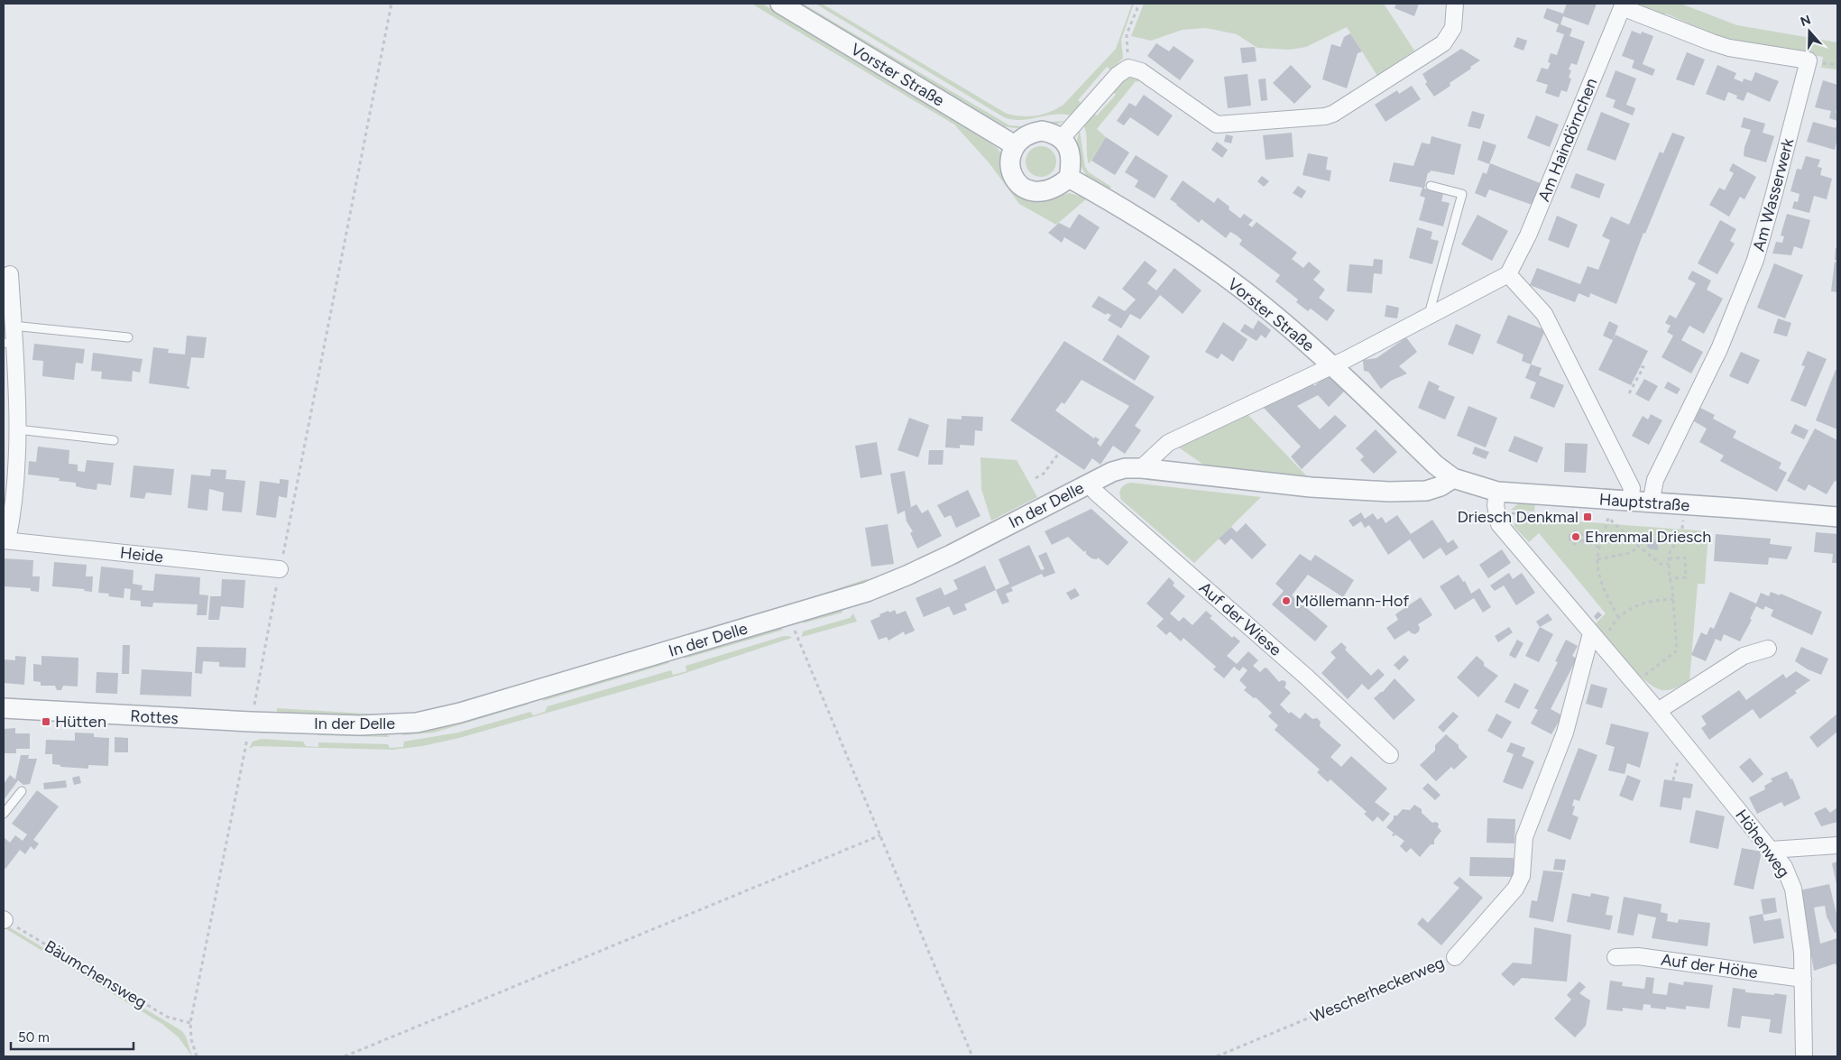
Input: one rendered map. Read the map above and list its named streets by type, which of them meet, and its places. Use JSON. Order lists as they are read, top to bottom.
{
  "streets": {
    "street": [
      "Vorster Straße",
      "Am Haindörnchen",
      "Am Wasserwerk",
      "Hauptstraße",
      "In der Delle",
      "Heide",
      "Auf der Wiese",
      "Rottes",
      "Höhenweg",
      "Auf der Höhe",
      "Wescherheckerweg"
    ],
    "path": ["Bäumchensweg"]
  },
  "crossings": [
    ["Vorster Straße", "Hauptstraße"],
    ["Vorster Straße", "In der Delle"],
    ["Am Haindörnchen", "Am Wasserwerk"],
    ["Am Wasserwerk", "Hauptstraße"],
    ["Hauptstraße", "In der Delle"],
    ["Hauptstraße", "Höhenweg"],
    ["In der Delle", "Auf der Wiese"],
    ["In der Delle", "Rottes"],
    ["Höhenweg", "Auf der Höhe"],
    ["Höhenweg", "Wescherheckerweg"]
  ],
  "places": {
    "transit": ["Driesch Denkmal", "Hütten"],
    "other": ["Ehrenmal Driesch", "Möllemann-Hof"]
  },
  "scale_bar": "50 m",
  "north": "top"
}
